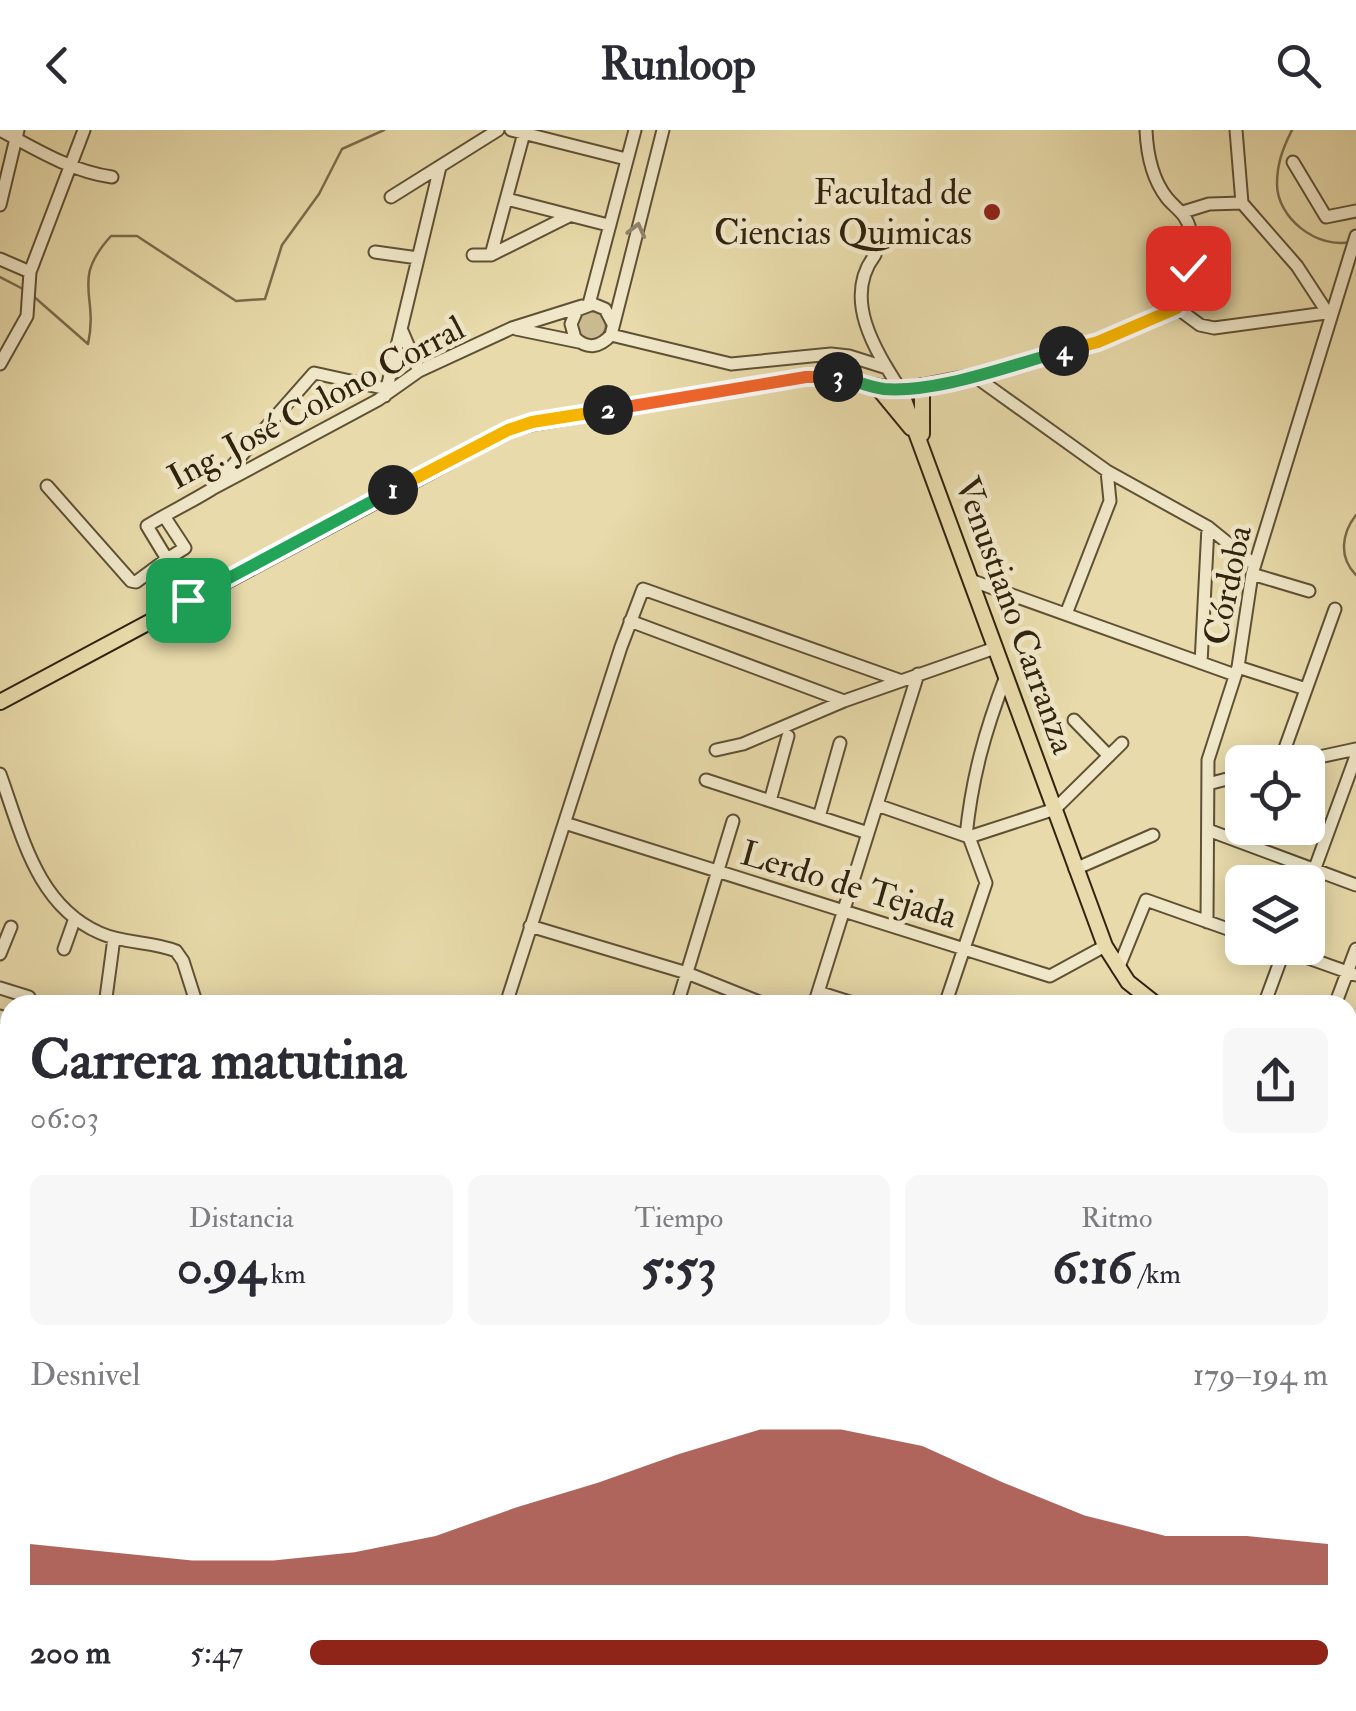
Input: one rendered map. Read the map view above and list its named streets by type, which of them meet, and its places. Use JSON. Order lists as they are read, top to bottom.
{
  "streets": {
    "main road": ["Venustiano Carranza"],
    "street": ["Ing. José Colono Corral", "Córdoba", "Lerdo de Tejada"]
  },
  "crossings": [
    ["Venustiano Carranza", "Lerdo de Tejada"]
  ],
  "places": ["Facultad de Ciencias Quimicas"],
  "page": {
    "header": "Runloop",
    "pins": [
      "4",
      "3",
      "2",
      "1"
    ],
    "heading": ["Carrera matutina", "06:03"],
    "stats": [
      ["Distancia", "0.94 km"],
      ["Tiempo", "5:53"],
      ["Ritmo", "6:16 /km"]
    ],
    "chart": ["Desnivel", "179–194 m"],
    "list": [
      {
        "name": "200 m",
        "note": "5:47"
      }
    ]
  }
}
